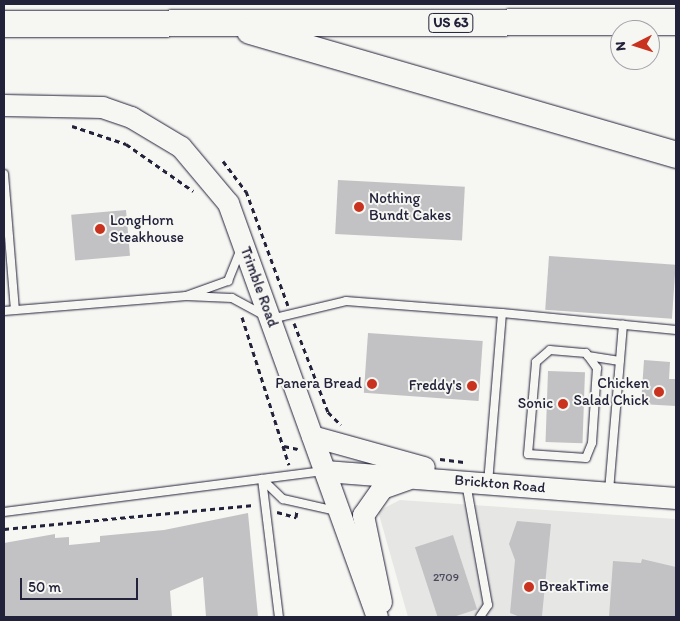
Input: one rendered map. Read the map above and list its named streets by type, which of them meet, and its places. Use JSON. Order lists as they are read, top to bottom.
{
  "streets": {
    "highway": ["US 63"],
    "street": ["Trimble Road", "Brickton Road"]
  },
  "crossings": [
    ["Trimble Road", "Brickton Road"]
  ],
  "places": [
    "Nothing Bundt Cakes",
    "LongHorn Steakhouse",
    "Panera Bread",
    "Freddy's",
    "Chicken Salad Chick",
    "Sonic",
    "BreakTime"
  ],
  "house_numbers": ["2709"],
  "scale_bar": "50 m",
  "north": "left"
}
